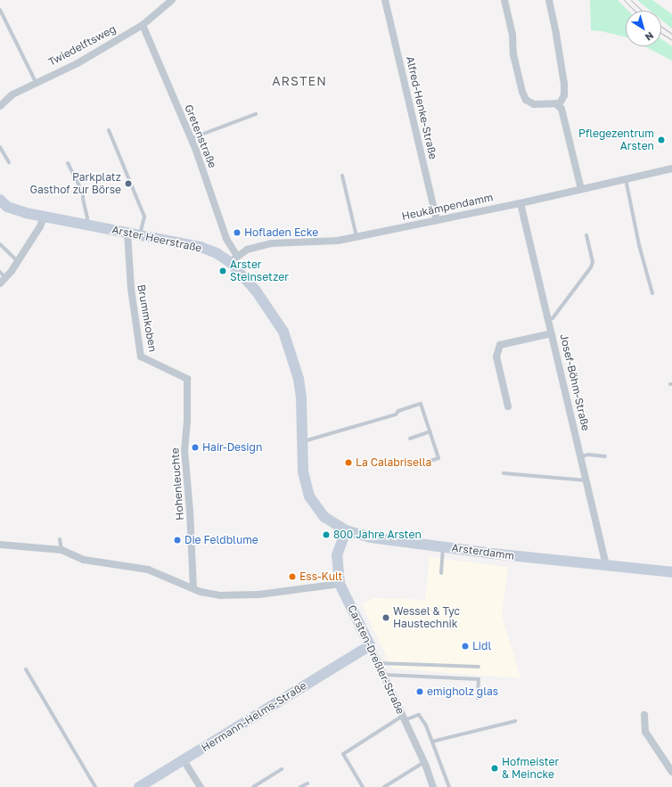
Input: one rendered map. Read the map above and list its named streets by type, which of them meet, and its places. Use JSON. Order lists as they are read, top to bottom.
{
  "streets": {
    "street": [
      "Twiedelftsweg",
      "Alfred-Henke-Straße",
      "Gretenstraße",
      "Heukämpendamm",
      "Arster Heerstraße",
      "Brummkoben",
      "Josef-Böhm-Straße",
      "Hohenleuchte",
      "Arsterdamm",
      "Carsten-Dreßler-Straße",
      "Hermann-Helms-Straße"
    ]
  },
  "crossings": [
    ["Twiedelftsweg", "Gretenstraße"],
    ["Alfred-Henke-Straße", "Heukämpendamm"],
    ["Gretenstraße", "Heukämpendamm"],
    ["Gretenstraße", "Arster Heerstraße"],
    ["Heukämpendamm", "Arster Heerstraße"],
    ["Heukämpendamm", "Josef-Böhm-Straße"],
    ["Arster Heerstraße", "Brummkoben"],
    ["Arster Heerstraße", "Arsterdamm"],
    ["Brummkoben", "Hohenleuchte"],
    ["Josef-Böhm-Straße", "Arsterdamm"],
    ["Arsterdamm", "Carsten-Dreßler-Straße"],
    ["Carsten-Dreßler-Straße", "Hermann-Helms-Straße"]
  ],
  "districts": ["ARSTEN"],
  "places": [
    "Pflegezentrum Arsten",
    "Parkplatz Gasthof zur Börse",
    "Hofladen Ecke",
    "Arster Steinsetzer",
    "Hair-Design",
    "La Calabrisella",
    "800 Jahre Arsten",
    "Die Feldblume",
    "Ess-Kult",
    "Wessel & Tyc Haustechnik",
    "Lidl",
    "emigholz glas",
    "Hofmeister & Meincke"
  ],
  "north": "bottom right"
}
